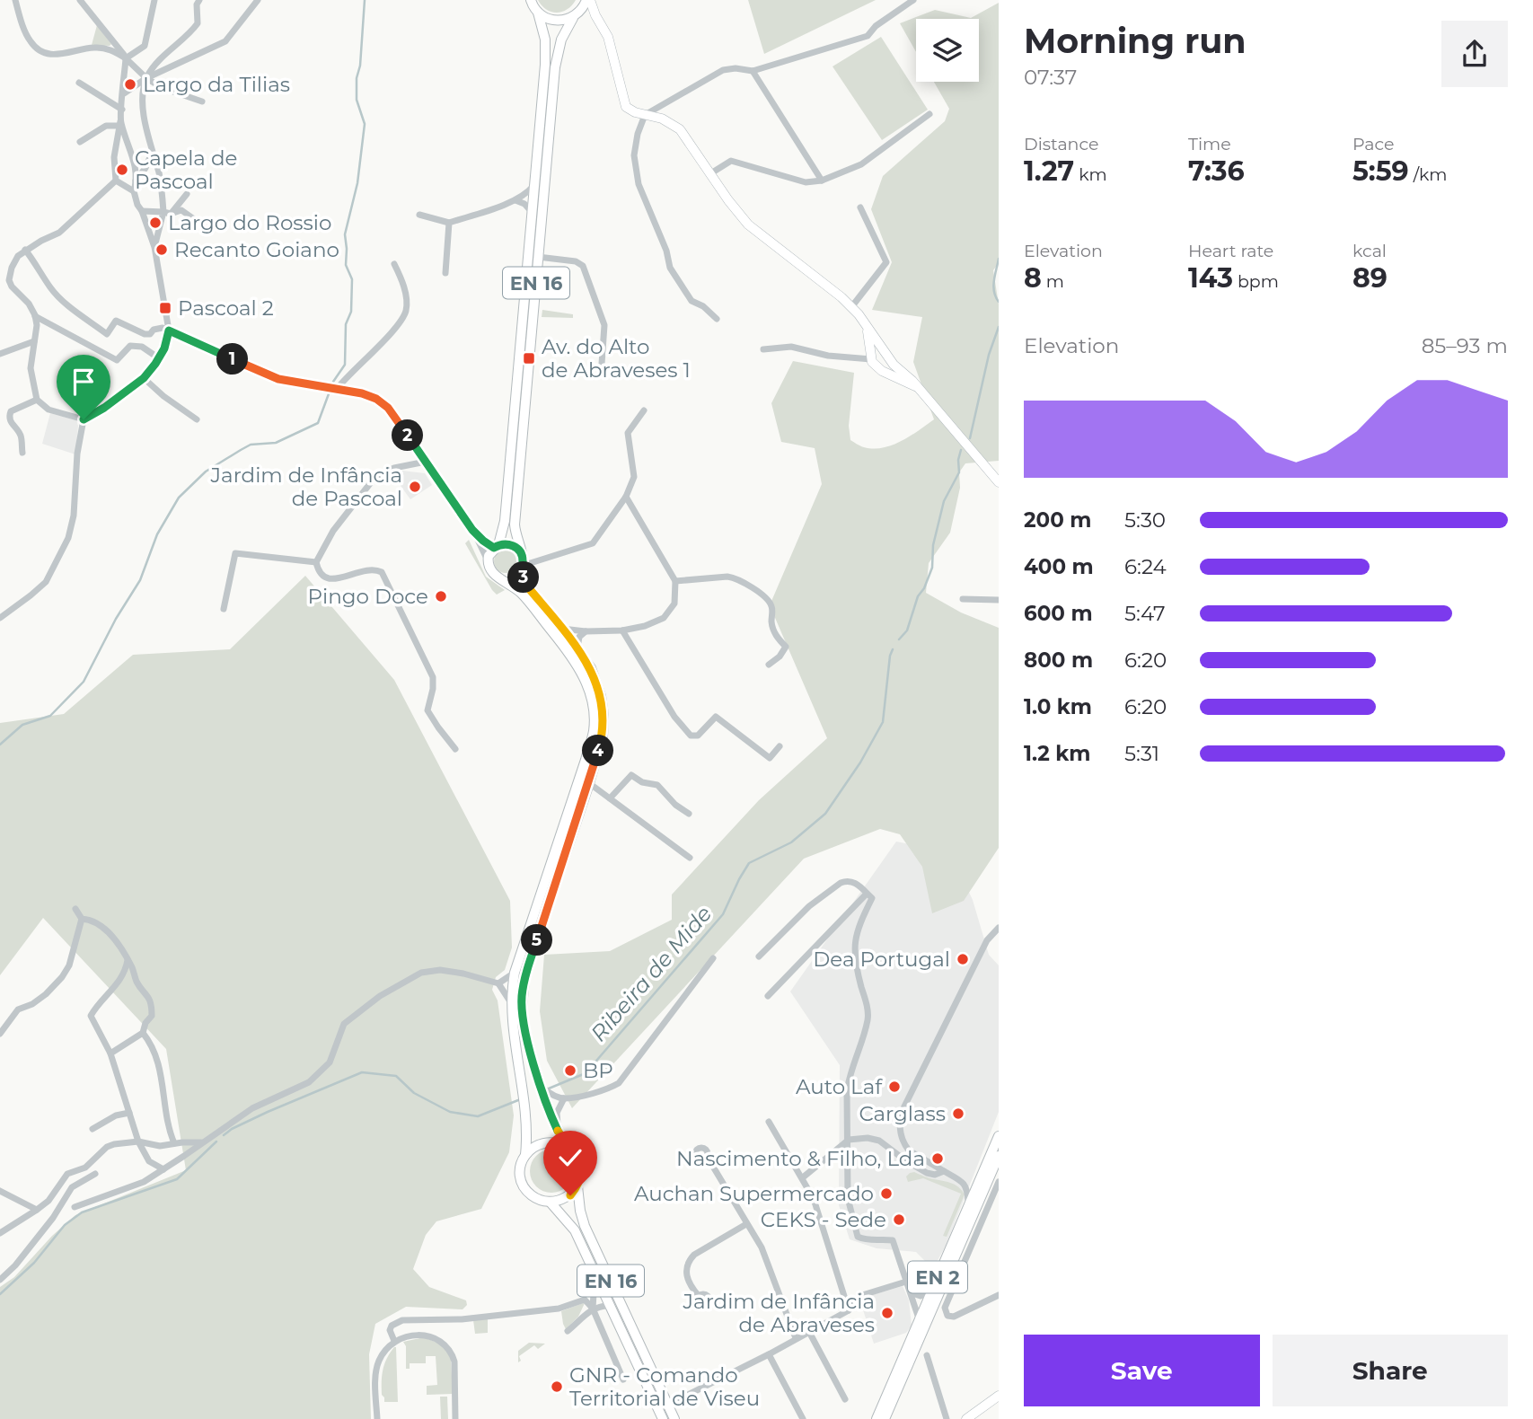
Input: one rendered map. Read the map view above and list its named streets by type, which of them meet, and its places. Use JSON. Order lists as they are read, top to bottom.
{
  "streets": {
    "main road": ["EN 16", "EN 2"]
  },
  "water": ["Ribeira de Mide"],
  "places": {
    "other": [
      "Largo da Tilias",
      "Capela de Pascoal",
      "Largo do Rossio",
      "Recanto Goiano",
      "Jardim de Infância de Pascoal",
      "Pingo Doce",
      "Dea Portugal",
      "BP",
      "Auto Laf",
      "Carglass",
      "Nascimento & Filho, Lda",
      "Auchan Supermercado",
      "CEKS - Sede",
      "Jardim de Infância de Abraveses",
      "GNR - Comando Territorial de Viseu"
    ],
    "transit": ["Pascoal 2", "Av. do Alto de Abraveses 1"]
  },
  "page": {
    "heading": ["Morning run", "07:37"],
    "stats": [
      ["Distance", "1.27 km"],
      ["Time", "7:36"],
      ["Pace", "5:59 /km"],
      ["Elevation", "8 m"],
      ["Heart rate", "143 bpm"],
      ["kcal", "89"]
    ],
    "chart": ["Elevation", "85–93 m"],
    "pins": [
      "1",
      "2",
      "3",
      "4",
      "5"
    ],
    "list": [
      {
        "name": "200 m",
        "note": "5:30"
      },
      {
        "name": "400 m",
        "note": "6:24"
      },
      {
        "name": "600 m",
        "note": "5:47"
      },
      {
        "name": "800 m",
        "note": "6:20"
      },
      {
        "name": "1.0 km",
        "note": "6:20"
      },
      {
        "name": "1.2 km",
        "note": "5:31"
      }
    ],
    "buttons": ["Save", "Share"]
  }
}
